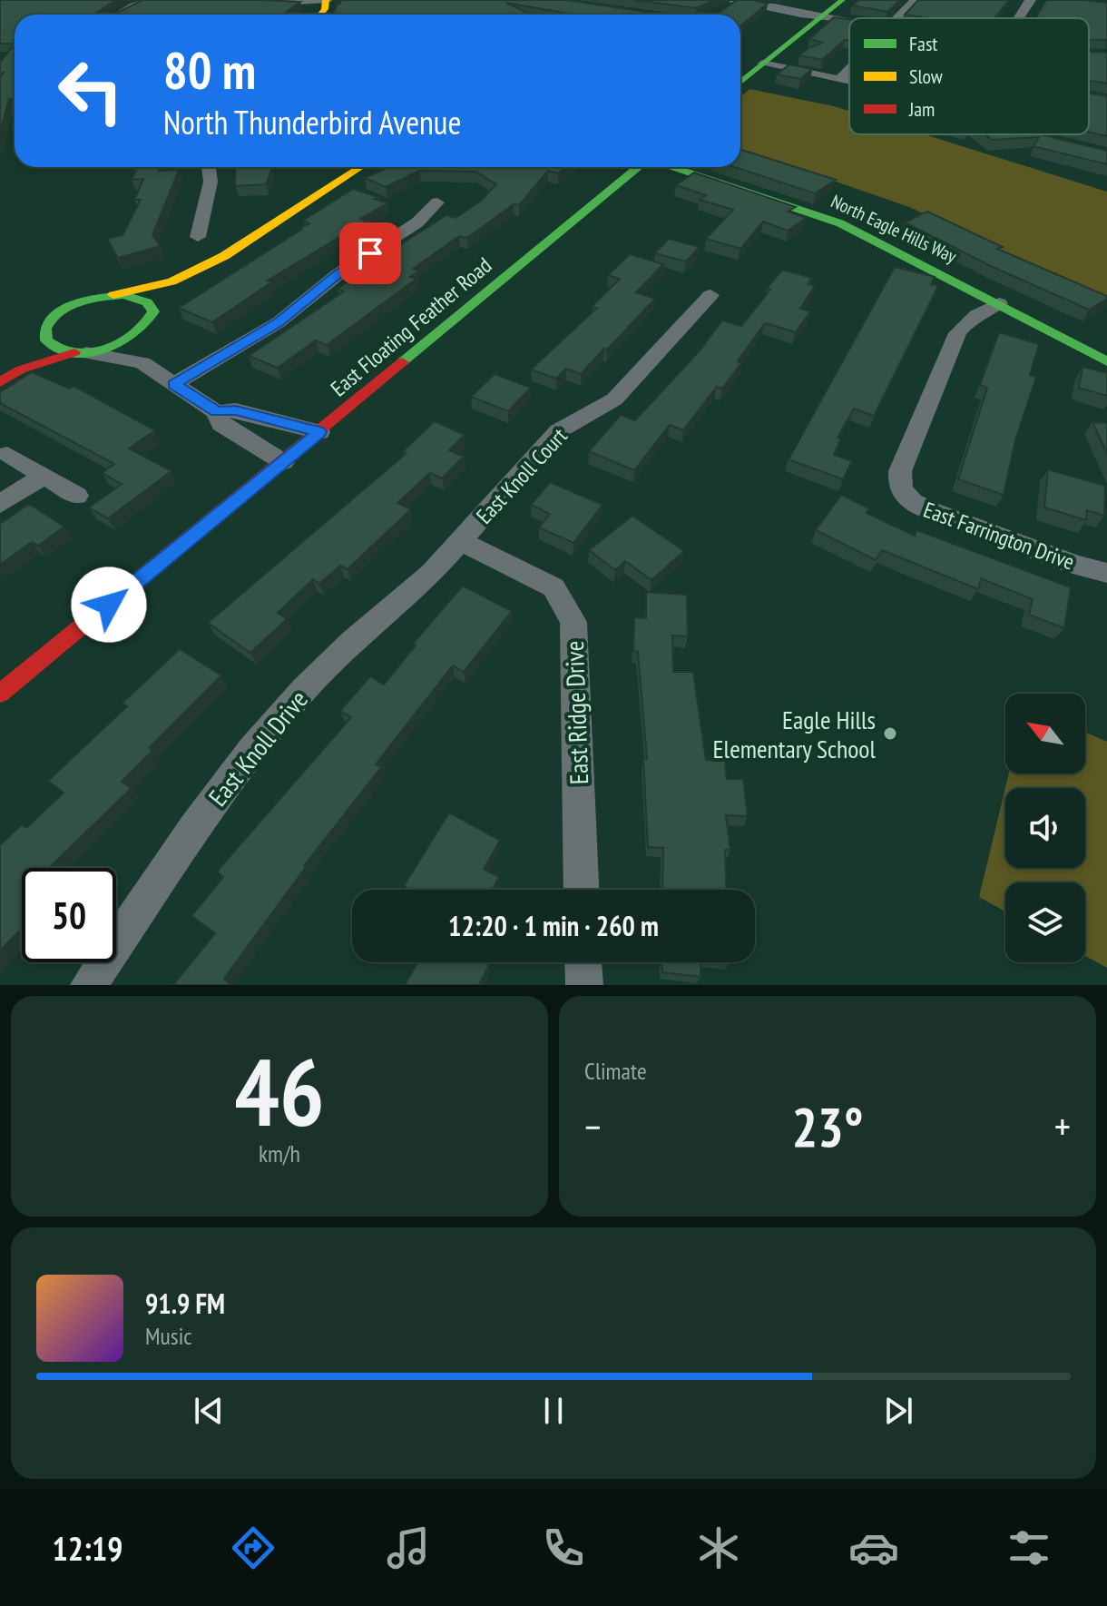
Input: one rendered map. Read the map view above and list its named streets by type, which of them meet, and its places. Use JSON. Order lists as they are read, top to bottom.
{
  "streets": {
    "street": [
      "North Eagle Hills Way",
      "East Floating Feather Road",
      "East Knoll Court",
      "East Farrington Drive",
      "East Ridge Drive",
      "East Knoll Drive"
    ]
  },
  "crossings": [
    ["North Eagle Hills Way", "East Farrington Drive"],
    ["East Knoll Court", "East Ridge Drive"],
    ["East Knoll Court", "East Knoll Drive"],
    ["East Ridge Drive", "East Knoll Drive"]
  ],
  "places": ["Eagle Hills Elementary School"],
  "legend": ["Fast", "Slow", "Jam"],
  "north": "top left",
  "page": {
    "turn": ["80 m", "North Thunderbird Avenue"],
    "limit": "50",
    "trip": "12:20 · 1 min · 260 m",
    "tile": [
      ["46", "km/h"],
      "Climate"
    ],
    "heat": ["−", "23°", "+"],
    "song": ["91.9 FM", "Music"],
    "tabs": "12:19"
  }
}
